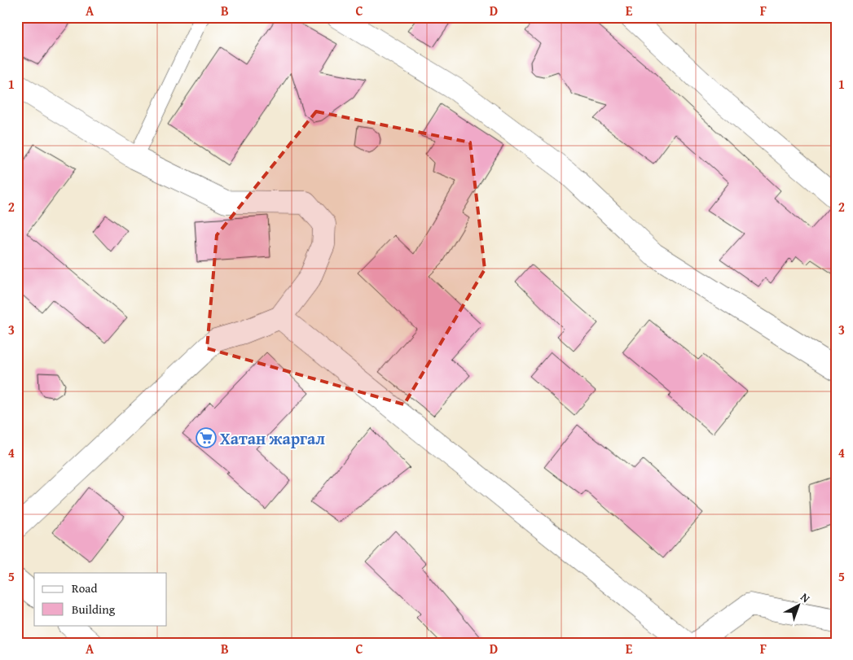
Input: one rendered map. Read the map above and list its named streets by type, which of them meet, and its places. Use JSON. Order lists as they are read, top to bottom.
{
  "places": {
    "supermarket": ["Хатан жаргал"]
  },
  "legend": ["Road", "Building"],
  "north": "top right",
  "grid": {
    "columns": [
      "A",
      "B",
      "C",
      "D",
      "E",
      "F"
    ],
    "rows": [
      "1",
      "2",
      "3",
      "4",
      "5"
    ]
  }
}
